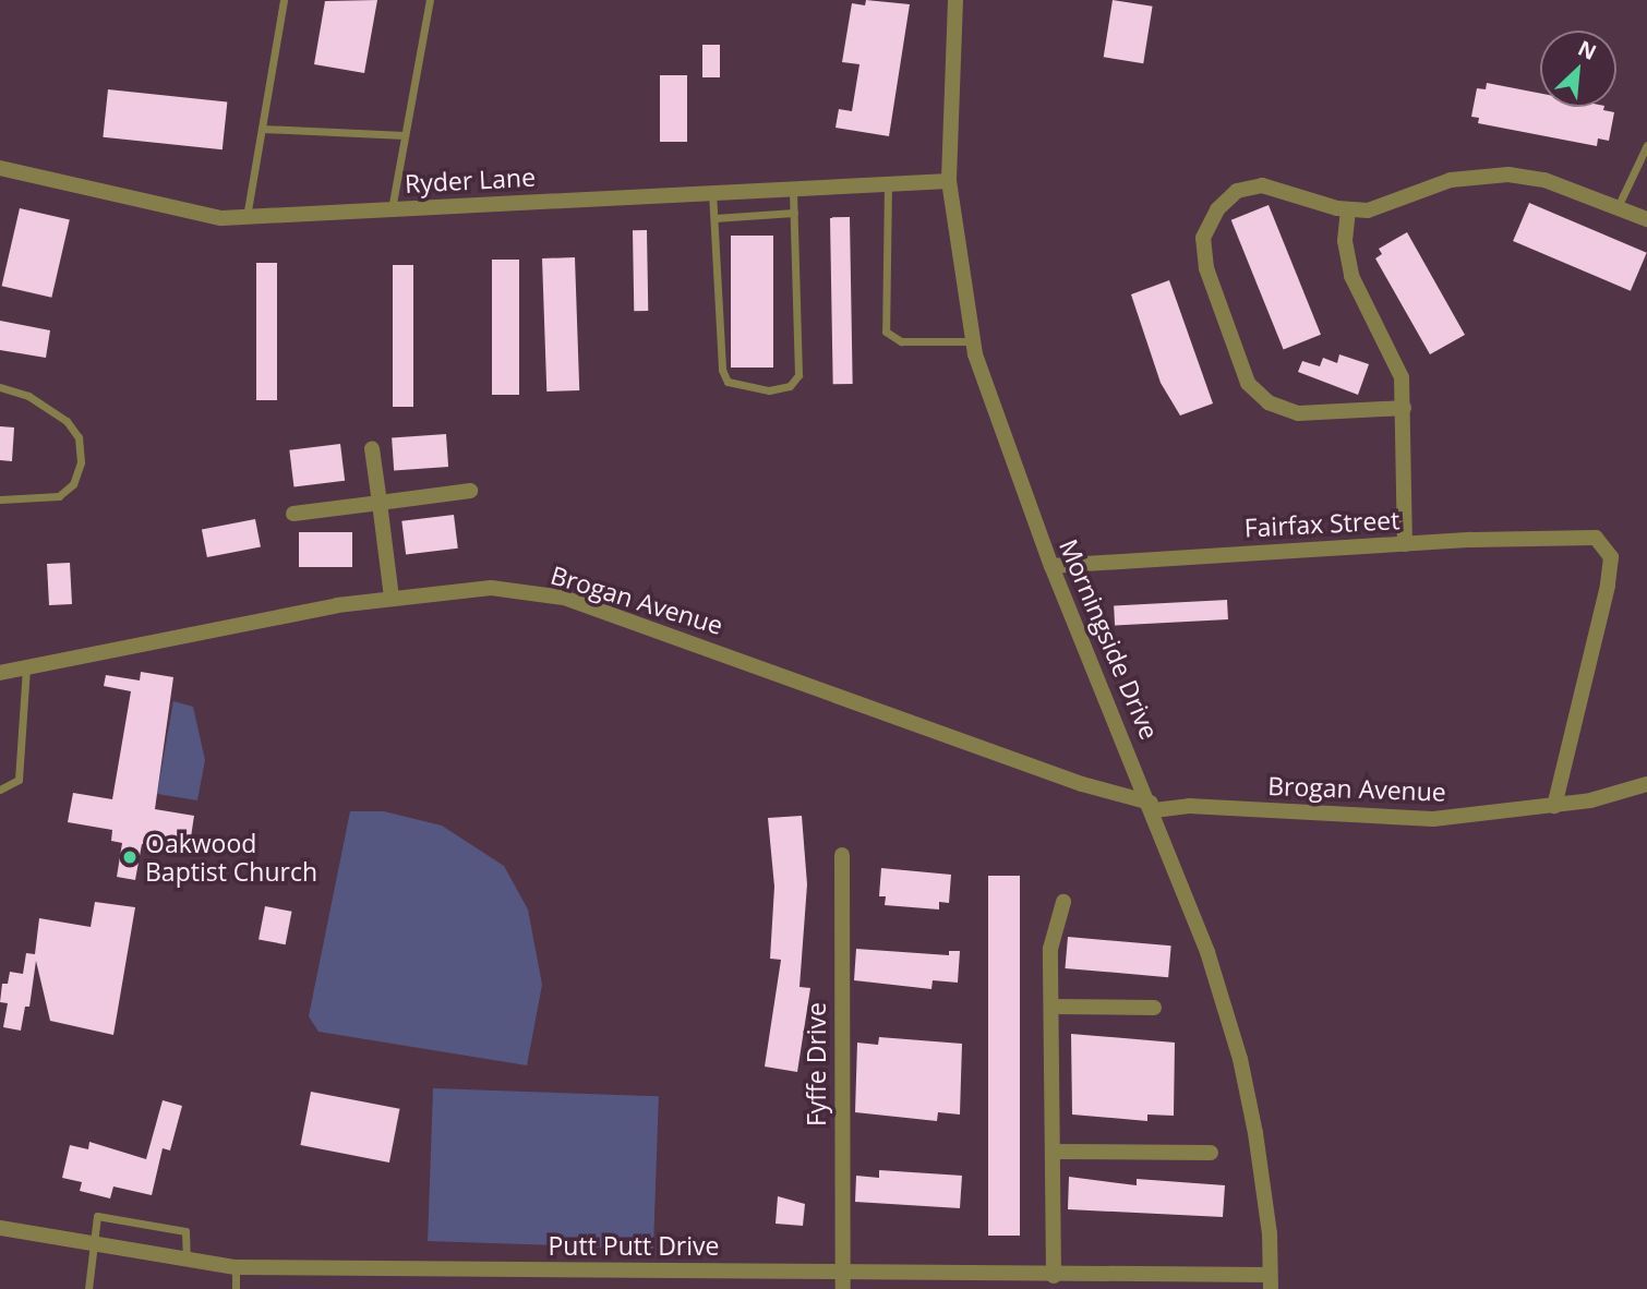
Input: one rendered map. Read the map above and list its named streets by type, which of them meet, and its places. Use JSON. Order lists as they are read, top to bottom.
{
  "streets": {
    "street": [
      "Ryder Lane",
      "Fairfax Street",
      "Brogan Avenue",
      "Morningside Drive",
      "Fyffe Drive",
      "Putt Putt Drive"
    ]
  },
  "crossings": [
    ["Ryder Lane", "Morningside Drive"],
    ["Fairfax Street", "Brogan Avenue"],
    ["Fairfax Street", "Morningside Drive"],
    ["Brogan Avenue", "Morningside Drive"],
    ["Morningside Drive", "Putt Putt Drive"],
    ["Fyffe Drive", "Putt Putt Drive"]
  ],
  "places": ["Oakwood Baptist Church"],
  "north": "top right"
}
